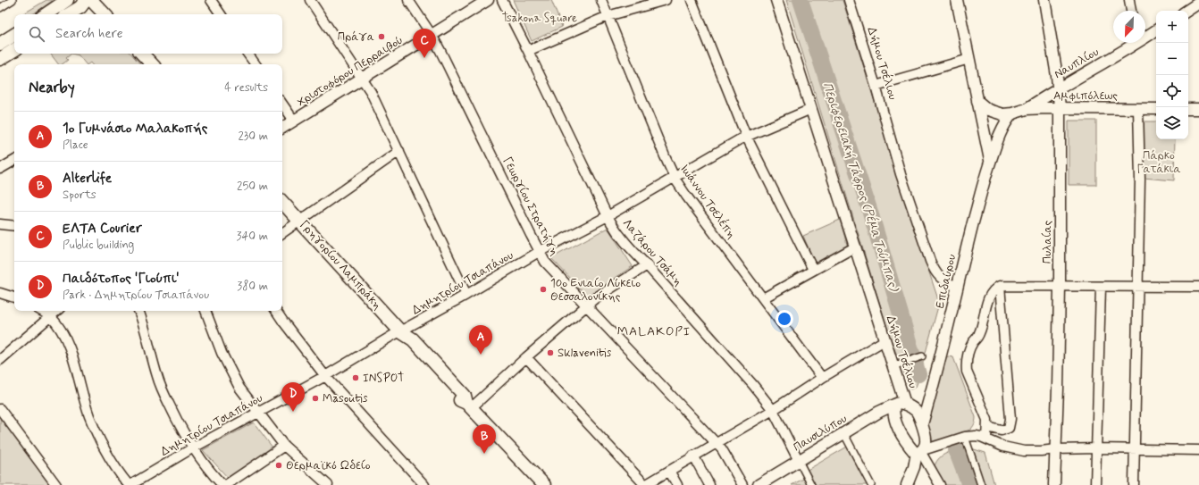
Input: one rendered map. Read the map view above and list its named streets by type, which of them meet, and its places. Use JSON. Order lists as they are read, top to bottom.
{
  "streets": {
    "main road": ["Γρηγορίου Λαμπράκη"],
    "street": [
      "Δήμου Τσέλιου",
      "Ναυπλίου",
      "Χριστοφόρου Περραιβού",
      "Αμφιπόλεως",
      "Ιωάννου Τσελέπη",
      "Γεωργίου Στρατήγη",
      "Πυλαίας",
      "Λαζάρου Τσάμη",
      "Επιδαύρου",
      "Δημητρίου Τσιαπάνου",
      "Παυσιλύπου"
    ]
  },
  "crossings": [
    ["Δήμου Τσέλιου", "Επιδαύρου"],
    ["Δήμου Τσέλιου", "Δημητρίου Τσιαπάνου"],
    ["Δήμου Τσέλιου", "Παυσιλύπου"],
    ["Ναυπλίου", "Αμφιπόλεως"],
    ["Ναυπλίου", "Πυλαίας"],
    ["Χριστοφόρου Περραιβού", "Γεωργίου Στρατήγη"],
    ["Αμφιπόλεως", "Πυλαίας"],
    ["Αμφιπόλεως", "Επιδαύρου"],
    ["Ιωάννου Τσελέπη", "Δημητρίου Τσιαπάνου"],
    ["Γεωργίου Στρατήγη", "Δημητρίου Τσιαπάνου"],
    ["Λαζάρου Τσάμη", "Δημητρίου Τσιαπάνου"],
    ["Λαζάρου Τσάμη", "Παυσιλύπου"],
    ["Γρηγορίου Λαμπράκη", "Δημητρίου Τσιαπάνου"]
  ],
  "districts": ["MALAKOPI"],
  "water": ["Περιφερειακή Τάφρος (Ρέμα Τούμπας)"],
  "parks": ["Tsakona Square", "Πάρκο Γατάκια"],
  "places": [
    "Πράγα",
    "10ο Ενιαίο Λύκειο Θεσσαλονίκης",
    "Sklavenitis",
    "INSPOT",
    "Masoutis",
    "Θερμαϊκό Ωδείο"
  ],
  "north": "bottom left",
  "page": {
    "map_buttons": ["+", "−"],
    "search": "Search here",
    "pins": [
      "C",
      "A",
      "D",
      "B"
    ],
    "heading": ["Nearby", "4 results"],
    "list": [
      {
        "mark": "A",
        "name": "1ο Γυμνάσιο Μαλακοπής",
        "note": "Place",
        "value": "230 m"
      },
      {
        "mark": "B",
        "name": "Alterlife",
        "note": "Sports",
        "value": "250 m"
      },
      {
        "mark": "C",
        "name": "ΕΛΤΑ Courier",
        "note": "Public building",
        "value": "340 m"
      },
      {
        "mark": "D",
        "name": "Παιδότοπος 'Γιούπι'",
        "note": "Park · Δημητρίου Τσιαπάνου",
        "value": "380 m"
      }
    ]
  }
}
